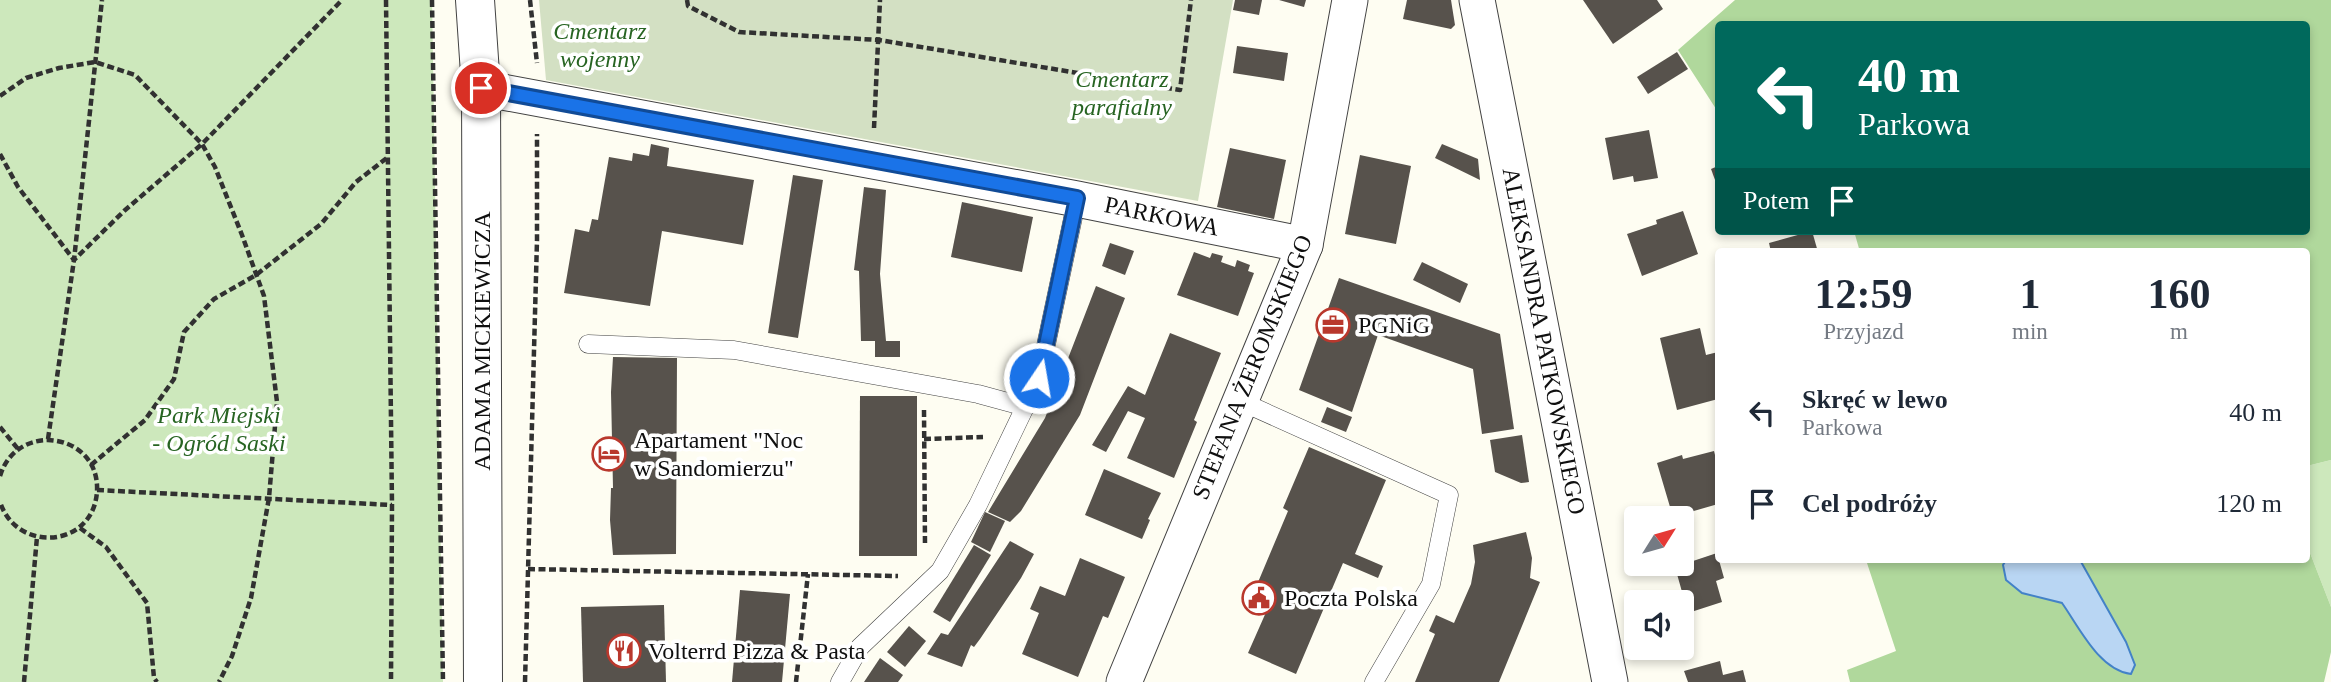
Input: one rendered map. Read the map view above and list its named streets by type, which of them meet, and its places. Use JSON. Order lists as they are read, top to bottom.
{
  "streets": {
    "street": [
      "PARKOWA",
      "ADAMA MICKIEWICZA",
      "ALEKSANDRA PATKOWSKIEGO",
      "STEFANA ŻEROMSKIEGO"
    ]
  },
  "crossings": [
    ["PARKOWA", "ADAMA MICKIEWICZA"],
    ["PARKOWA", "STEFANA ŻEROMSKIEGO"]
  ],
  "parks": ["Cmentarz wojenny", "Cmentarz parafialny", "Park Miejski - Ogród Saski"],
  "places": {
    "office": ["PGNiG"],
    "hotel": ["Apartament \"Noc w Sandomierzu\""],
    "public building": ["Poczta Polska"],
    "restaurant": ["Volterrd Pizza & Pasta"]
  },
  "north": "top right",
  "page": {
    "turn": ["40 m", "Parkowa"],
    "then": "Potem",
    "eta": [
      "12:59",
      "Przyjazd",
      "1",
      "min",
      "160",
      "m"
    ],
    "list": [
      {
        "name": "Skręć w lewo",
        "note": "Parkowa",
        "value": "40 m"
      },
      {
        "name": "Cel podróży",
        "value": "120 m"
      }
    ]
  }
}
